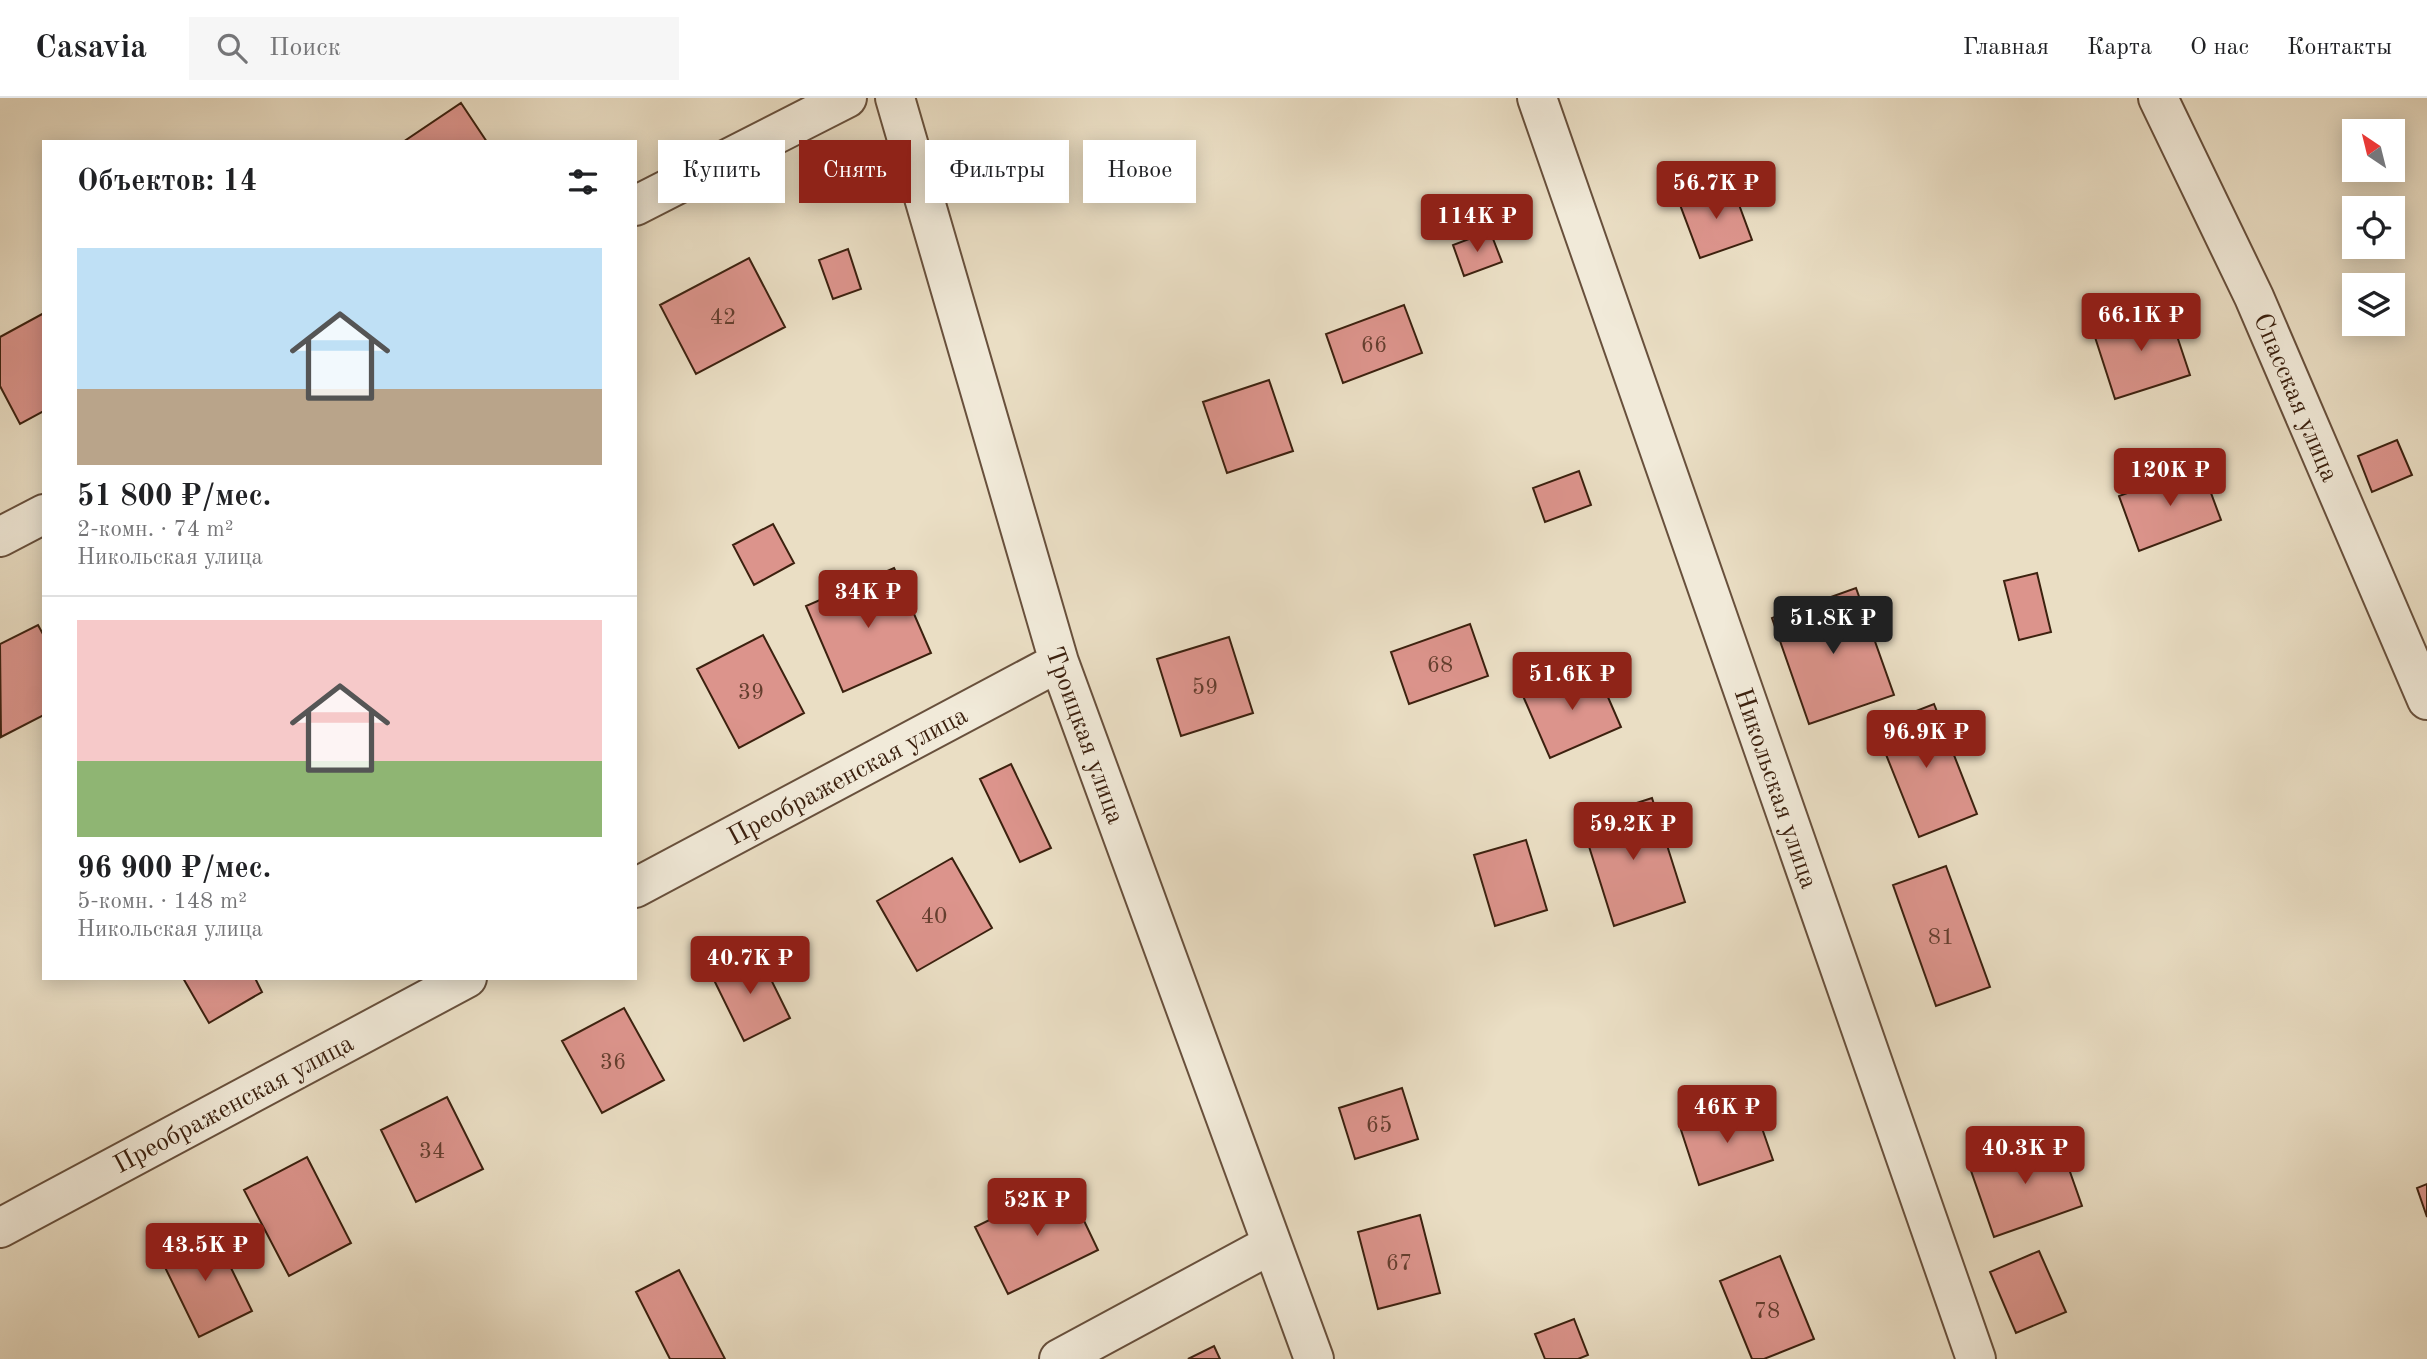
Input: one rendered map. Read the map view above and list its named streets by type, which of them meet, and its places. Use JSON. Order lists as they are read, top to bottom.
{
  "streets": {
    "street": [
      "Спасская улица",
      "Троицкая улица",
      "Преображенская улица",
      "Никольская улица"
    ]
  },
  "crossings": [
    ["Троицкая улица", "Преображенская улица"]
  ],
  "house_numbers": [
    "42",
    "66",
    "68",
    "59",
    "39",
    "40",
    "81",
    "36",
    "65",
    "34",
    "67",
    "78"
  ],
  "north": "top left",
  "page": {
    "header": "Casavia",
    "search": "Поиск",
    "nav": [
      "Главная",
      "Карта",
      "О нас",
      "Контакты"
    ],
    "chip": [
      "Купить",
      "Снять",
      "Фильтры",
      "Новое"
    ],
    "heading": "Объектов: 14",
    "price": [
      "56.7K ₽",
      "114K ₽",
      "66.1K ₽",
      "120K ₽",
      "34K ₽",
      "51.8K ₽",
      "51.6K ₽",
      "96.9K ₽",
      "59.2K ₽",
      "40.7K ₽",
      "46K ₽",
      "40.3K ₽",
      "52K ₽",
      "43.5K ₽"
    ],
    "list": [
      {
        "name": "51 800 ₽/мес.",
        "note": "2-комн. · 74 m² · Никольская улица"
      },
      {
        "name": "96 900 ₽/мес.",
        "note": "5-комн. · 148 m² · Никольская улица"
      }
    ]
  }
}
